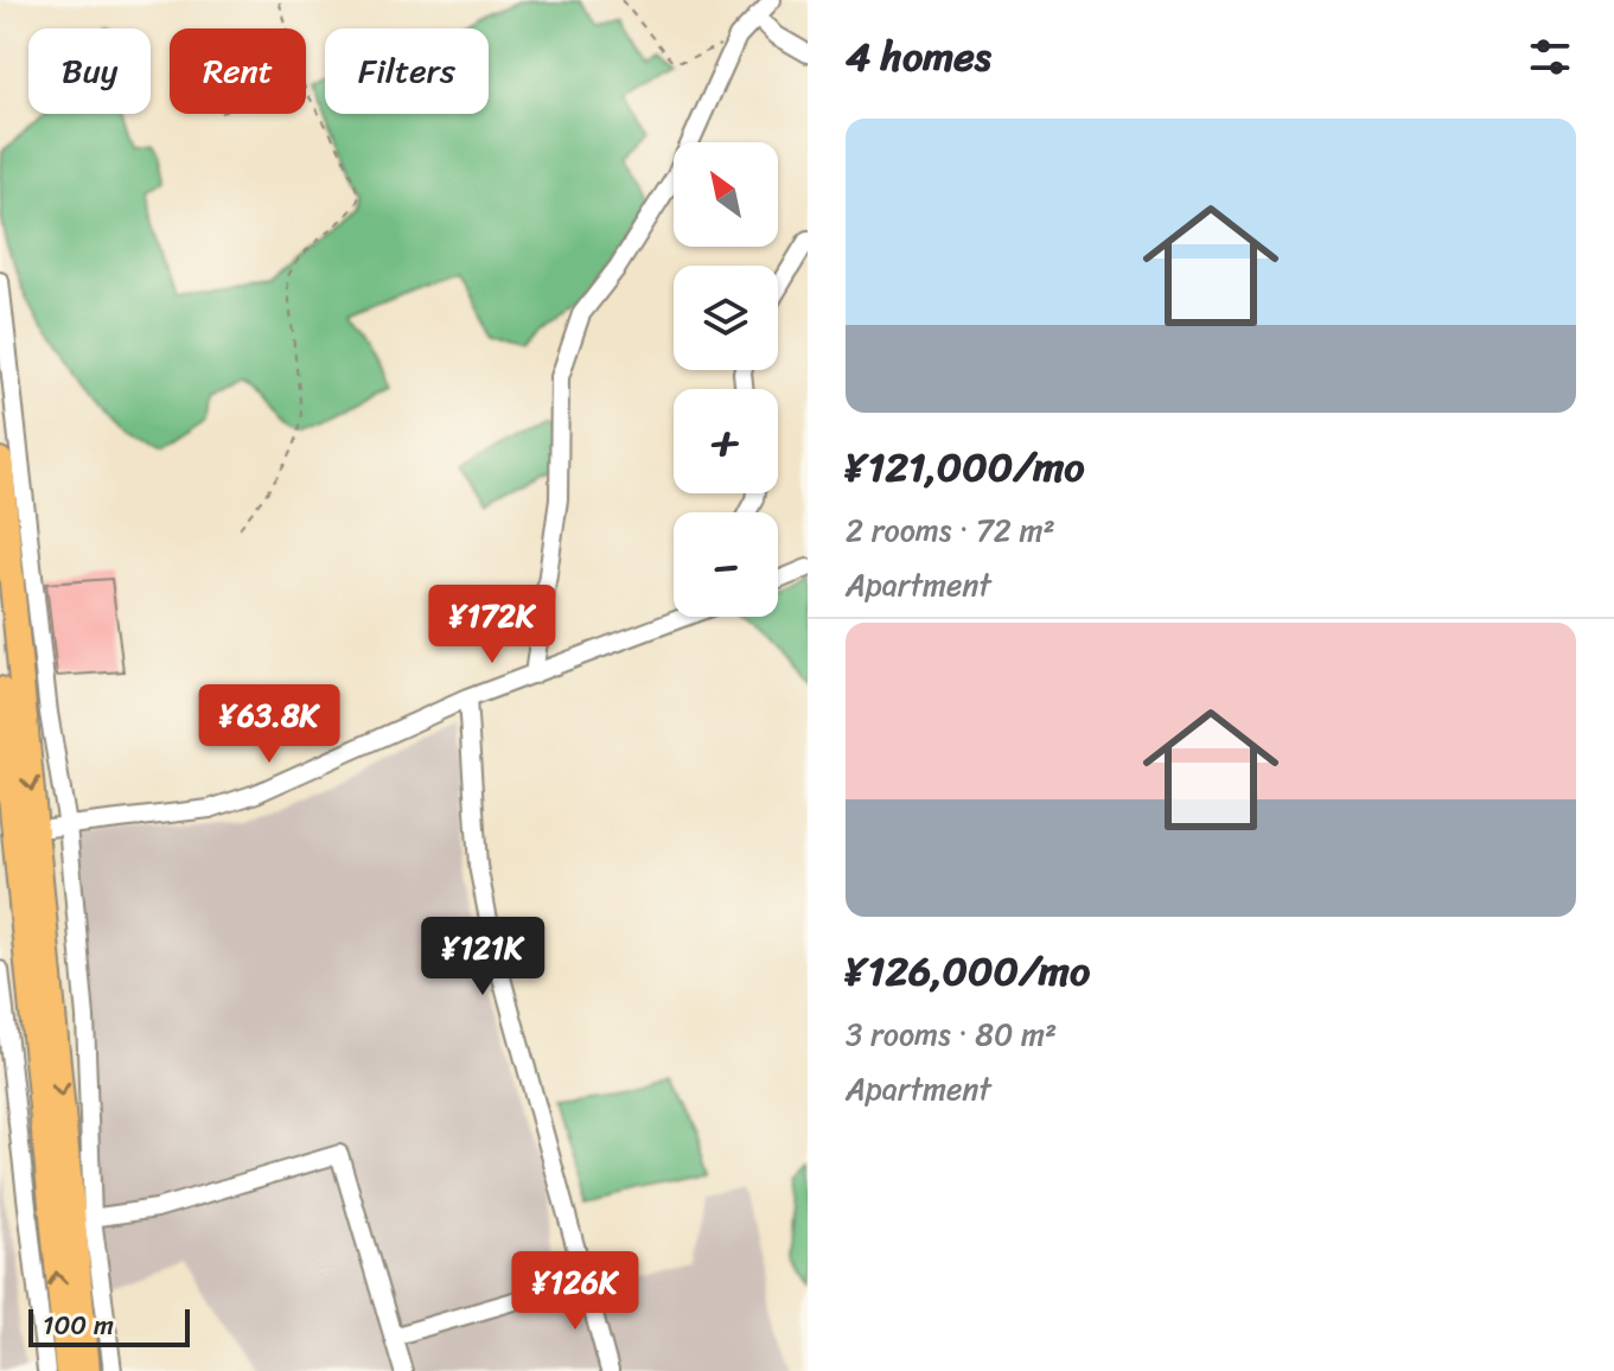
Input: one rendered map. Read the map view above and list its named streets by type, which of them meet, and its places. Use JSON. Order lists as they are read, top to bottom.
{
  "scale_bar": "100 m",
  "north": "top left",
  "page": {
    "heading": "4 homes",
    "chip": ["Buy", "Rent", "Filters"],
    "list": [
      {
        "name": "¥121,000/mo",
        "note": "2 rooms · 72 m² · Apartment"
      },
      {
        "name": "¥126,000/mo",
        "note": "3 rooms · 80 m² · Apartment"
      }
    ],
    "map_buttons": ["+", "−"],
    "price": [
      "¥172K",
      "¥63.8K",
      "¥121K",
      "¥126K"
    ],
    "scale": "100 m"
  }
}
